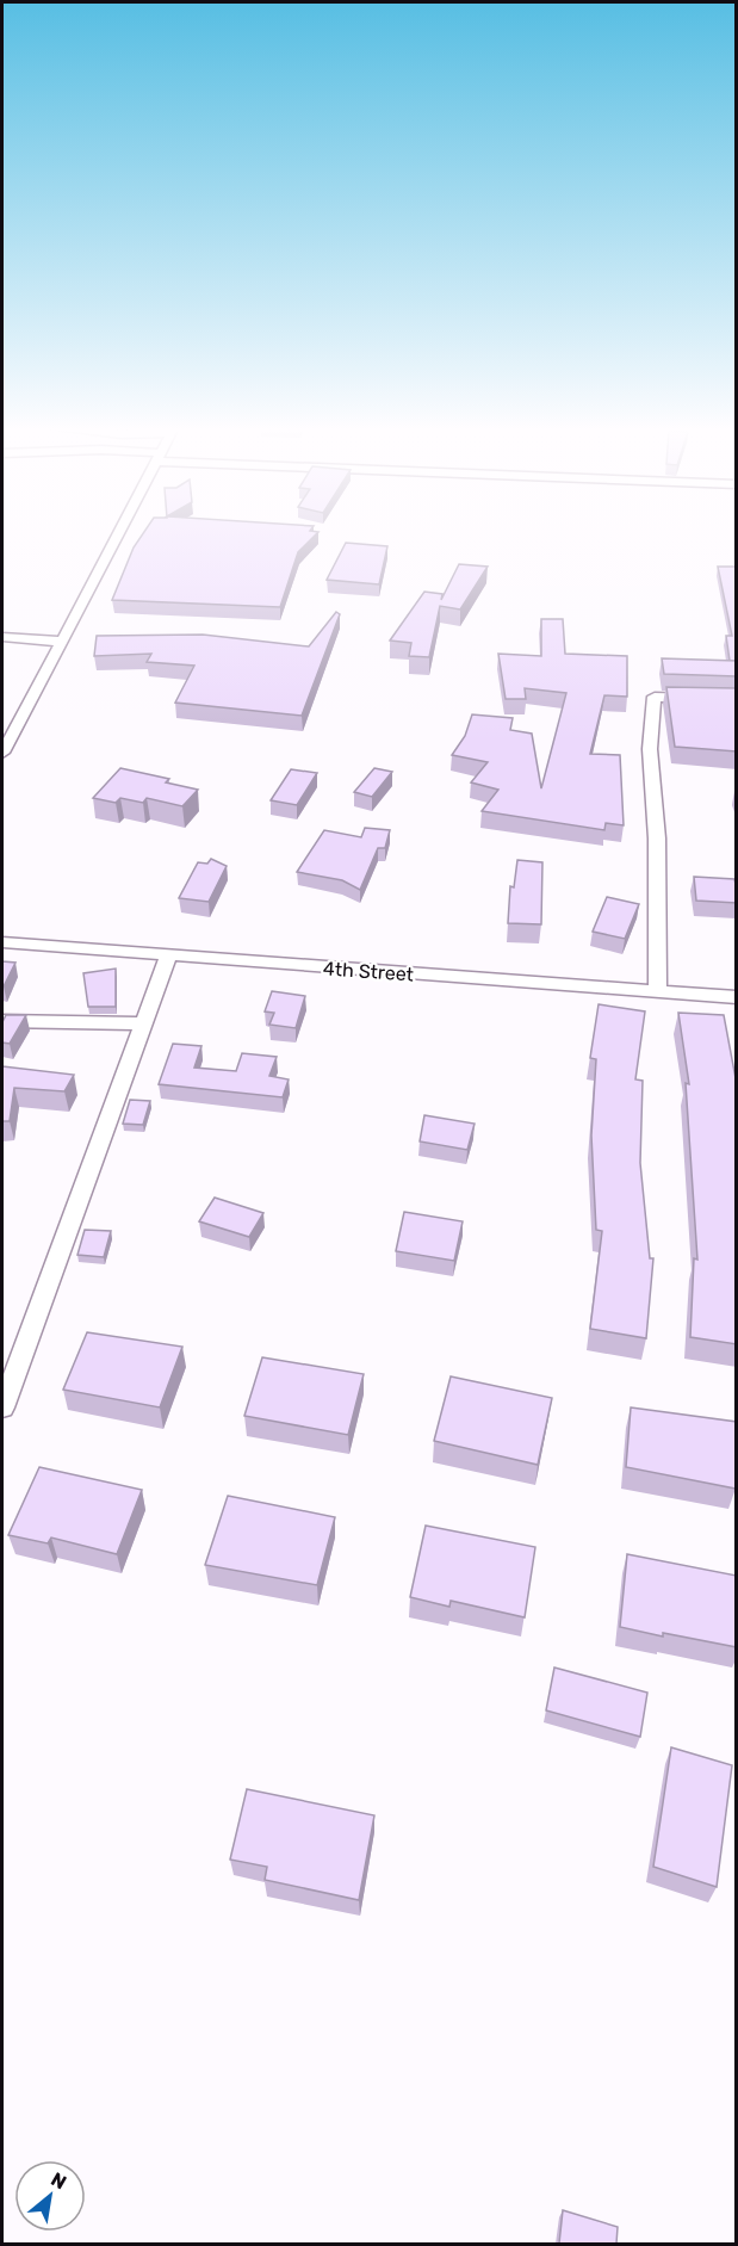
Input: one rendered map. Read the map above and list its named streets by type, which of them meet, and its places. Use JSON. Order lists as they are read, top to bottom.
{
  "streets": {
    "street": ["4th Street"]
  },
  "north": "top right"
}
